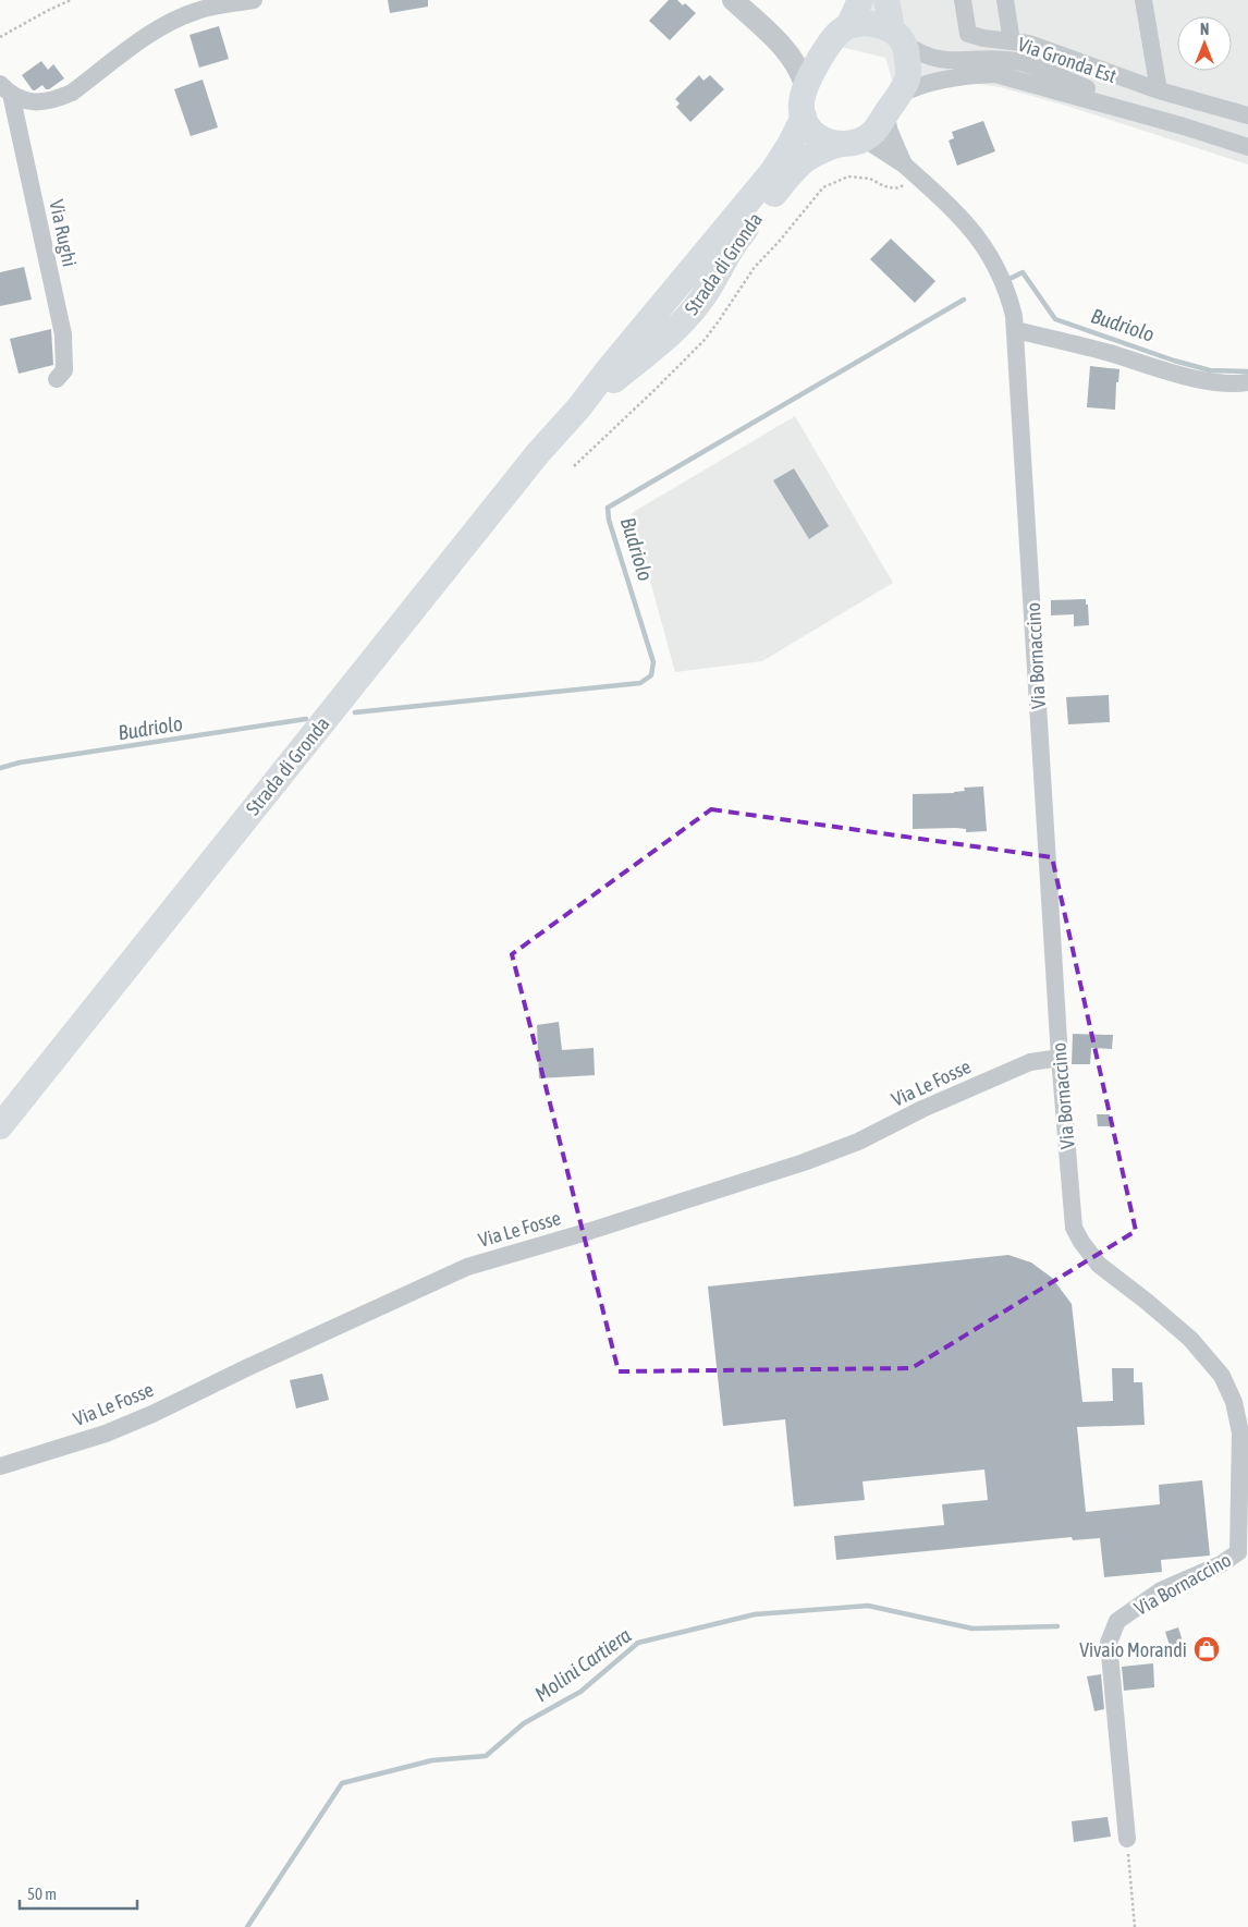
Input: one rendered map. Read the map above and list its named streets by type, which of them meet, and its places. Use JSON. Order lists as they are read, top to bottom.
{
  "streets": {
    "main road": ["Strada di Gronda"],
    "street": [
      "Via Gronda Est",
      "Via Rughi",
      "Via Bornaccino",
      "Via Le Fosse"
    ]
  },
  "crossings": [
    ["Via Gronda Est", "Strada di Gronda"],
    ["Via Gronda Est", "Via Bornaccino"],
    ["Strada di Gronda", "Via Bornaccino"],
    ["Via Bornaccino", "Via Le Fosse"]
  ],
  "water": ["Budriolo", "Molini Cartiera"],
  "places": {
    "shop": ["Vivaio Morandi"]
  },
  "scale_bar": "50 m",
  "north": "top"
}
